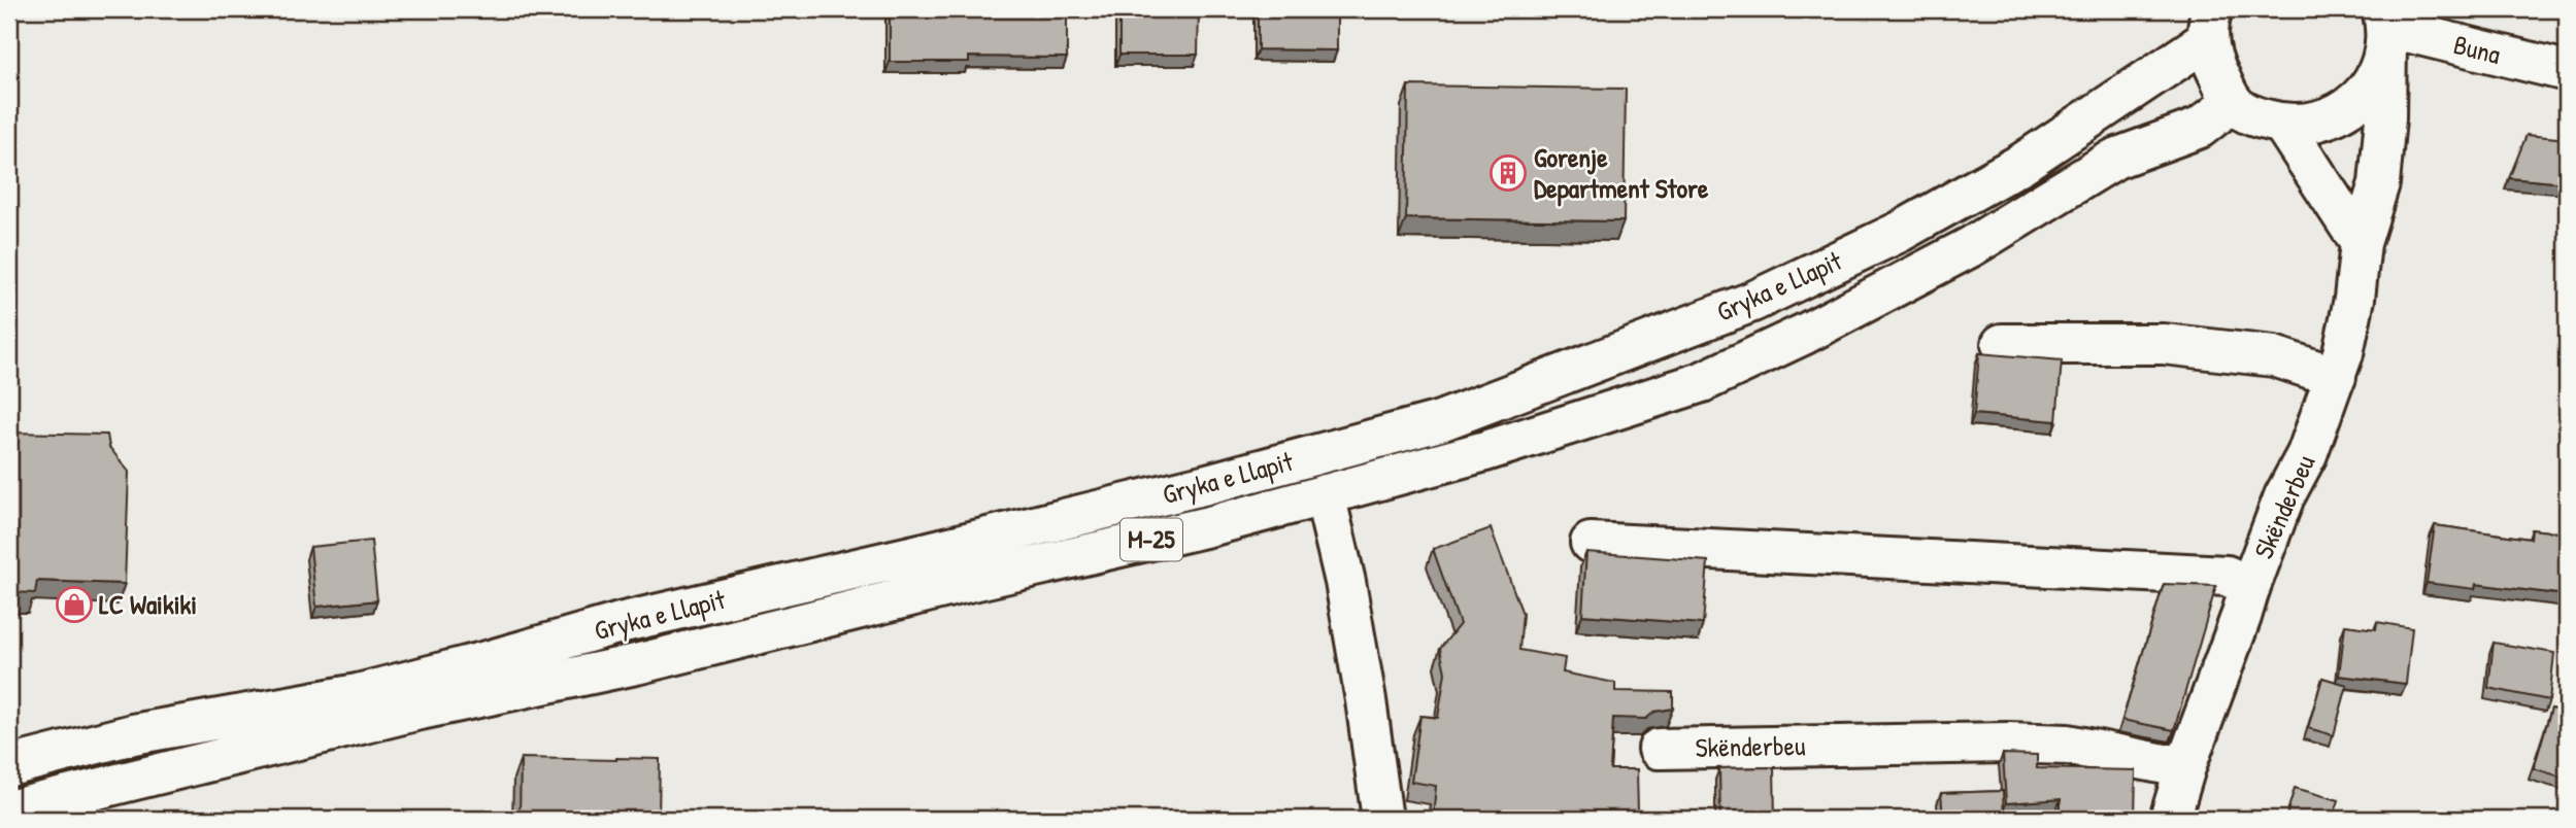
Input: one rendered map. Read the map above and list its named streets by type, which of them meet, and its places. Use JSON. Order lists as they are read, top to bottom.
{
  "streets": {
    "main road": [
      "Buna",
      "Gryka e Llapit",
      "Skënderbeu",
      "M-25"
    ]
  },
  "crossings": [
    ["Buna", "Skënderbeu"]
  ],
  "places": {
    "building": ["Gorenje Department Store"],
    "shop": ["LC Waikiki"]
  }
}
